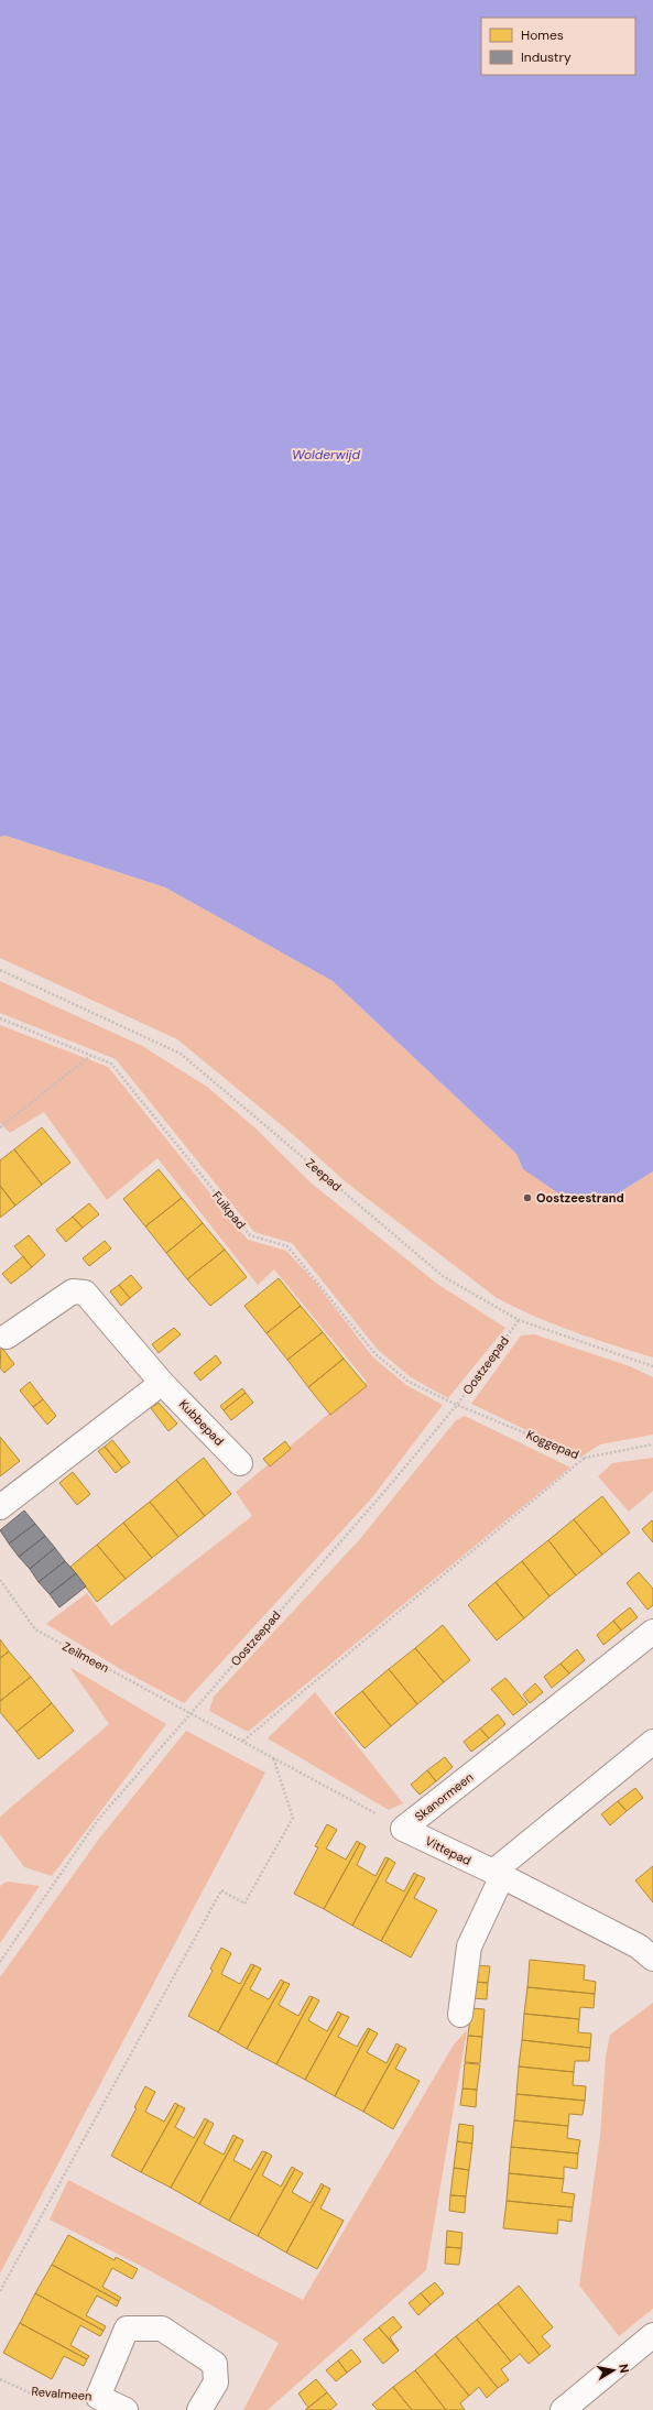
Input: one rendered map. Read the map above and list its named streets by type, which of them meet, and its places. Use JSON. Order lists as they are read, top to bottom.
{
  "streets": {
    "street": [
      "Kubbepad",
      "Skanormeen",
      "Vittepad",
      "Revalmeen"
    ],
    "path": [
      "Zeepad",
      "Fuikpad",
      "Oostzeepad",
      "Koggepad",
      "Zeilmeen"
    ]
  },
  "crossings": [
    ["Zeepad", "Oostzeepad"],
    ["Fuikpad", "Oostzeepad"],
    ["Fuikpad", "Koggepad"],
    ["Oostzeepad", "Koggepad"],
    ["Oostzeepad", "Zeilmeen"],
    ["Oostzeepad", "Skanormeen"],
    ["Zeilmeen", "Skanormeen"],
    ["Skanormeen", "Vittepad"]
  ],
  "water": ["Wolderwijd"],
  "places": ["Oostzeestrand"],
  "legend": ["Homes", "Industry"],
  "north": "right"
}
